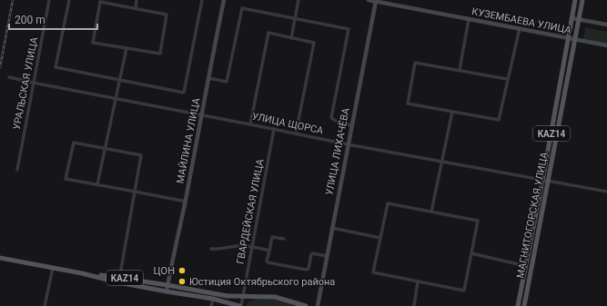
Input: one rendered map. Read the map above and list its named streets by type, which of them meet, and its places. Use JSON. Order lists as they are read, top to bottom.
{
  "streets": {
    "main road": ["KAZ14", "МАГНИТОГОРСКАЯ УЛИЦА"],
    "street": [
      "КУЗЕМБАЕВА УЛИЦА",
      "УРАЛЬСКАЯ УЛИЦА",
      "УЛИЦА ЩОРСА",
      "МАЙЛИНА УЛИЦА",
      "УЛИЦА ЛИХАЧЁВА",
      "ГВАРДЕЙСКАЯ УЛИЦА"
    ]
  },
  "crossings": [
    ["КУЗЕМБАЕВА УЛИЦА", "УЛИЦА ЛИХАЧЁВА"],
    ["КУЗЕМБАЕВА УЛИЦА", "МАГНИТОГОРСКАЯ УЛИЦА"],
    ["УРАЛЬСКАЯ УЛИЦА", "УЛИЦА ЩОРСА"],
    ["УЛИЦА ЩОРСА", "МАЙЛИНА УЛИЦА"],
    ["УЛИЦА ЩОРСА", "УЛИЦА ЛИХАЧЁВА"],
    ["УЛИЦА ЩОРСА", "ГВАРДЕЙСКАЯ УЛИЦА"],
    ["УЛИЦА ЩОРСА", "МАГНИТОГОРСКАЯ УЛИЦА"],
    ["KAZ14", "МАЙЛИНА УЛИЦА"],
    ["KAZ14", "ГВАРДЕЙСКАЯ УЛИЦА"]
  ],
  "places": ["ЦОН", "Юстиция Октябрьского района"],
  "scale_bar": "200 m"
}
